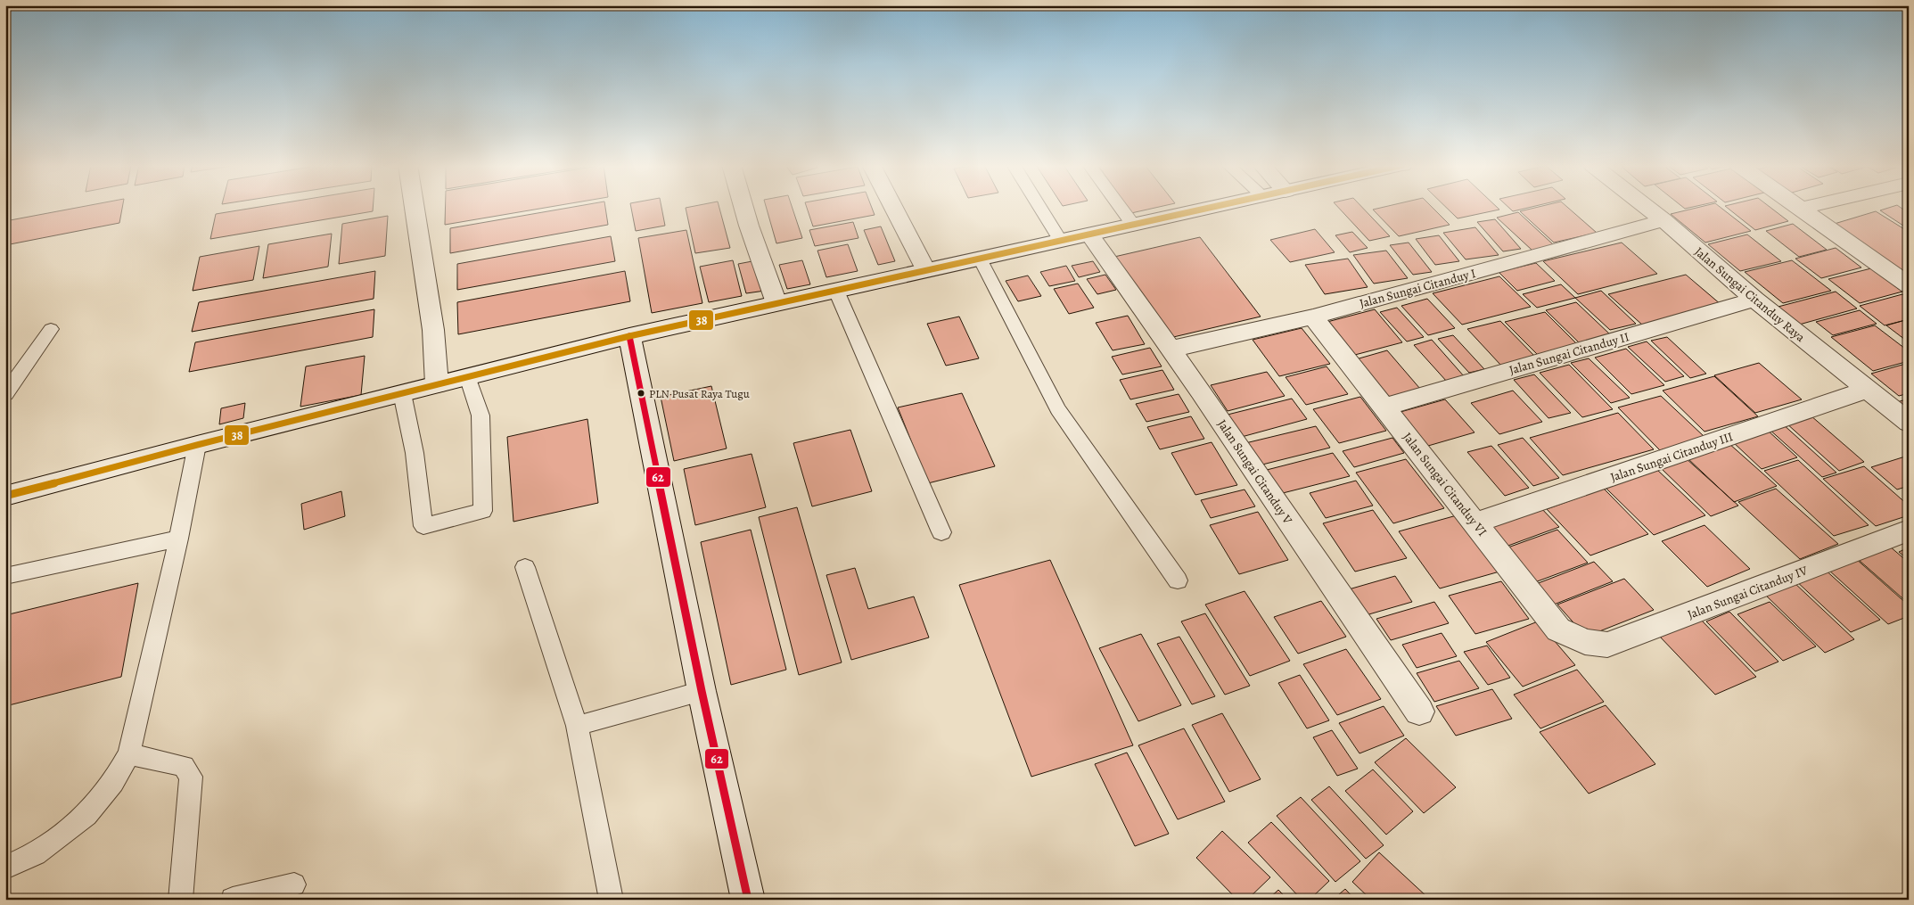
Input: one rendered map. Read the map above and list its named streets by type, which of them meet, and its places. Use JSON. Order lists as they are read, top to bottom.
{
  "streets": {
    "street": [
      "Jalan Sungai Citanduy I",
      "Jalan Sungai Citanduy Raya",
      "Jalan Sungai Citanduy II",
      "Jalan Sungai Citanduy III",
      "Jalan Sungai Citanduy V",
      "Jalan Sungai Citanduy VI",
      "Jalan Sungai Citanduy IV"
    ]
  },
  "crossings": [
    ["Jalan Sungai Citanduy I", "Jalan Sungai Citanduy Raya"],
    ["Jalan Sungai Citanduy I", "Jalan Sungai Citanduy V"],
    ["Jalan Sungai Citanduy I", "Jalan Sungai Citanduy VI"],
    ["Jalan Sungai Citanduy Raya", "Jalan Sungai Citanduy II"],
    ["Jalan Sungai Citanduy Raya", "Jalan Sungai Citanduy III"],
    ["Jalan Sungai Citanduy II", "Jalan Sungai Citanduy VI"],
    ["Jalan Sungai Citanduy III", "Jalan Sungai Citanduy VI"],
    ["Jalan Sungai Citanduy VI", "Jalan Sungai Citanduy IV"]
  ],
  "places": ["PLN Pusat Raya Tugu"],
  "lines": ["transit line 38", "transit line 62"]
}
